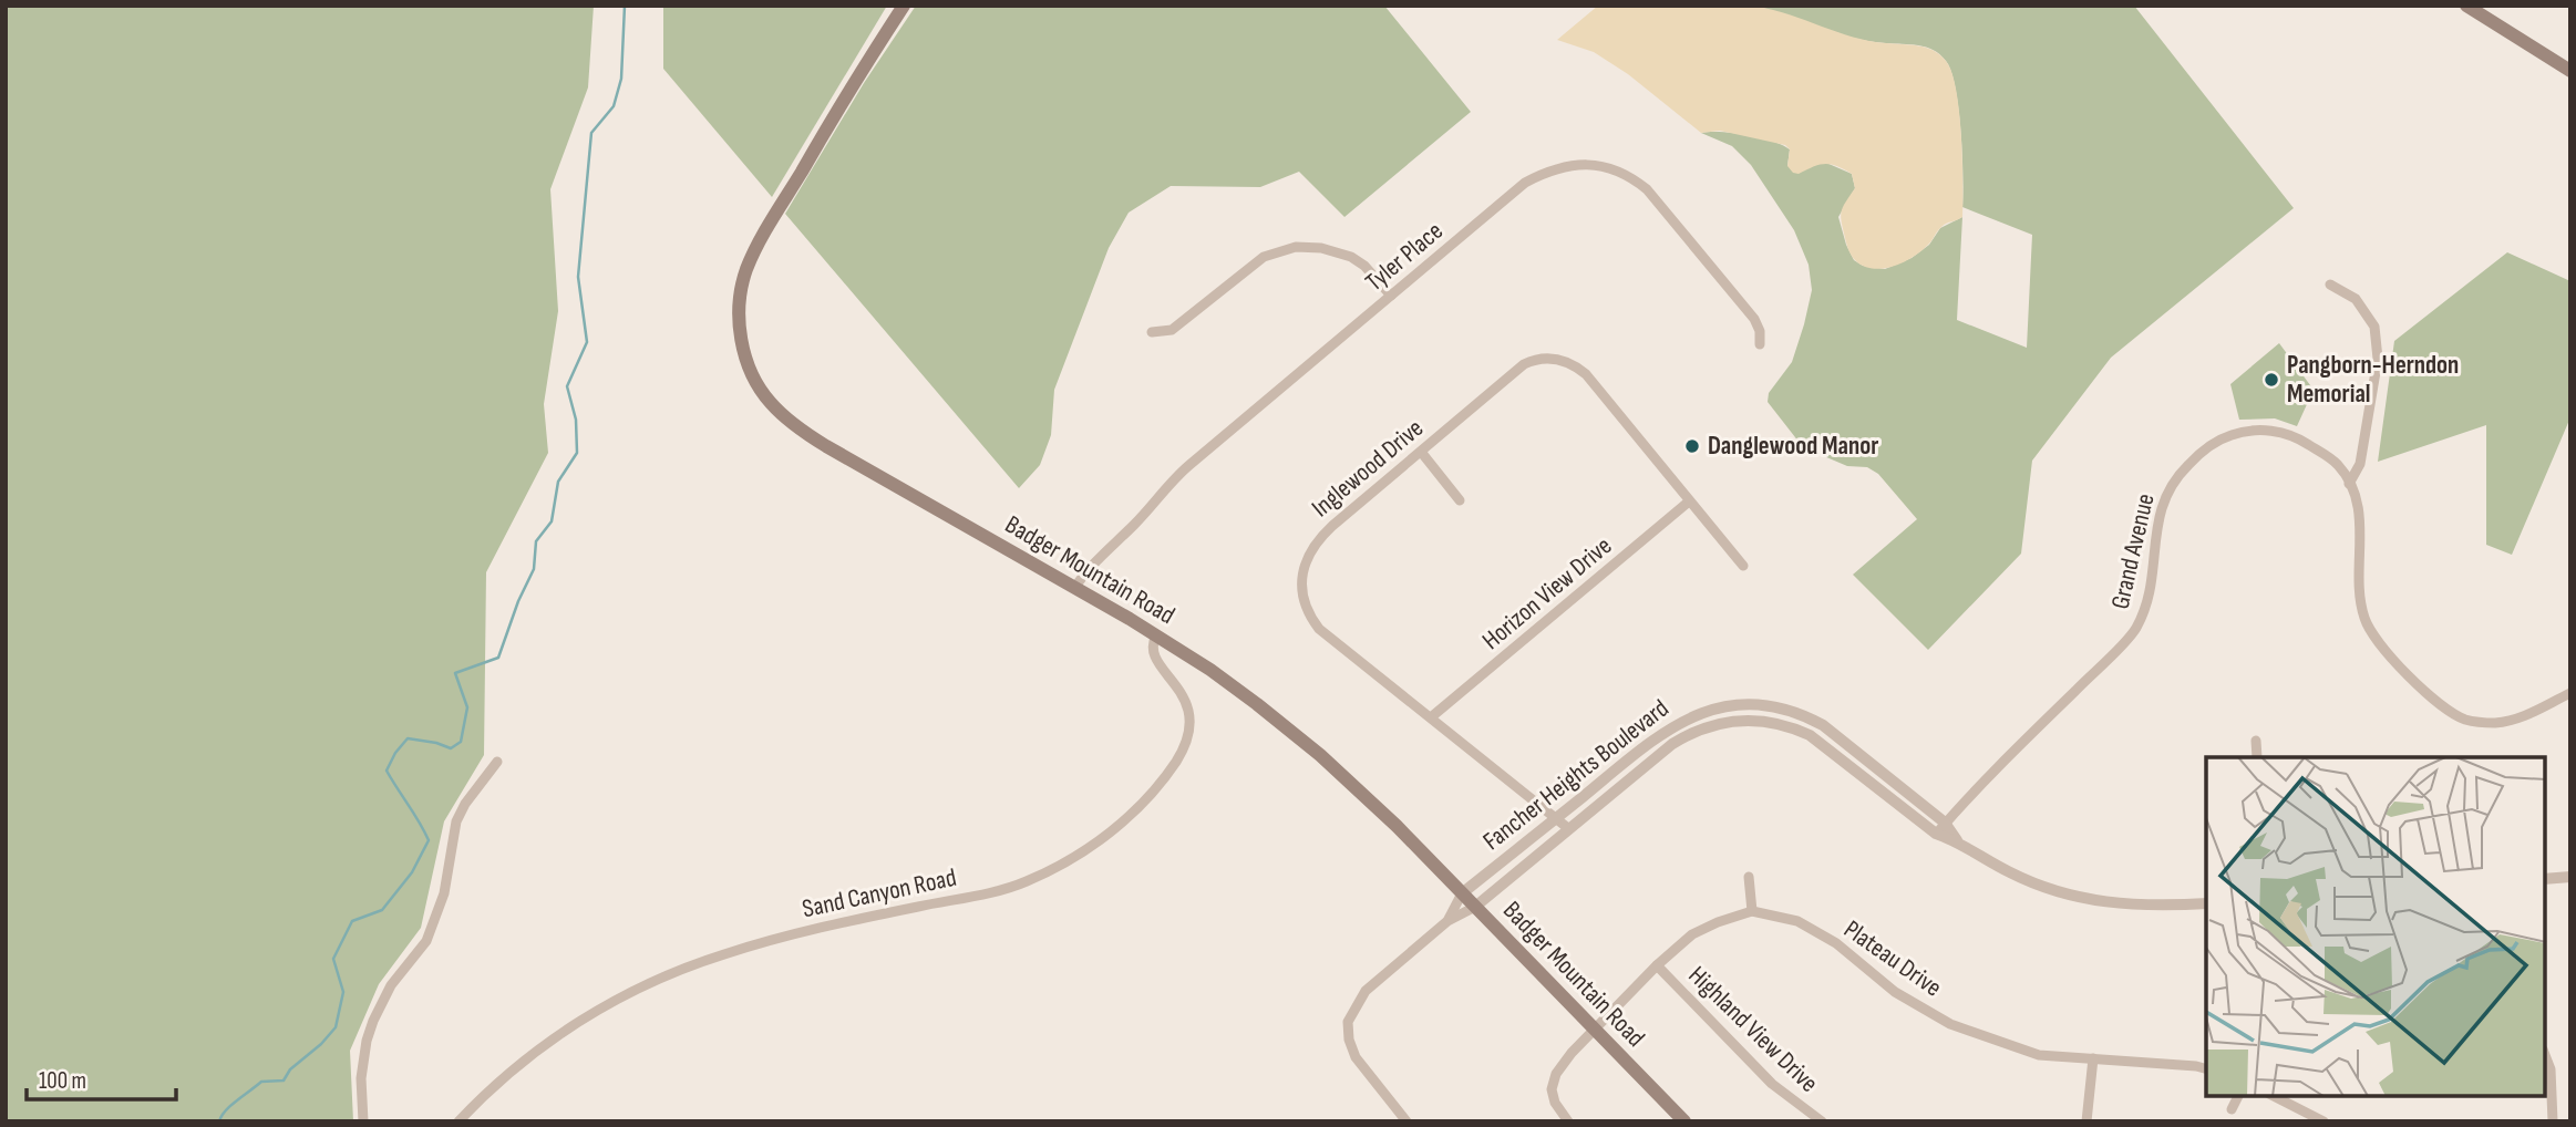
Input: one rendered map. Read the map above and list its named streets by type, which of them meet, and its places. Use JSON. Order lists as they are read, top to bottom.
{
  "streets": {
    "main road": ["Badger Mountain Road"],
    "street": [
      "Tyler Place",
      "Inglewood Drive",
      "Grand Avenue",
      "Horizon View Drive",
      "Fancher Heights Boulevard",
      "Sand Canyon Road",
      "Plateau Drive",
      "Highland View Drive"
    ]
  },
  "crossings": [
    ["Tyler Place", "Badger Mountain Road"],
    ["Inglewood Drive", "Horizon View Drive"],
    ["Inglewood Drive", "Fancher Heights Boulevard"],
    ["Grand Avenue", "Fancher Heights Boulevard"],
    ["Badger Mountain Road", "Fancher Heights Boulevard"],
    ["Badger Mountain Road", "Sand Canyon Road"]
  ],
  "places": ["Pangborn-Herndon Memorial", "Danglewood Manor"],
  "scale_bar": "100 m"
}
